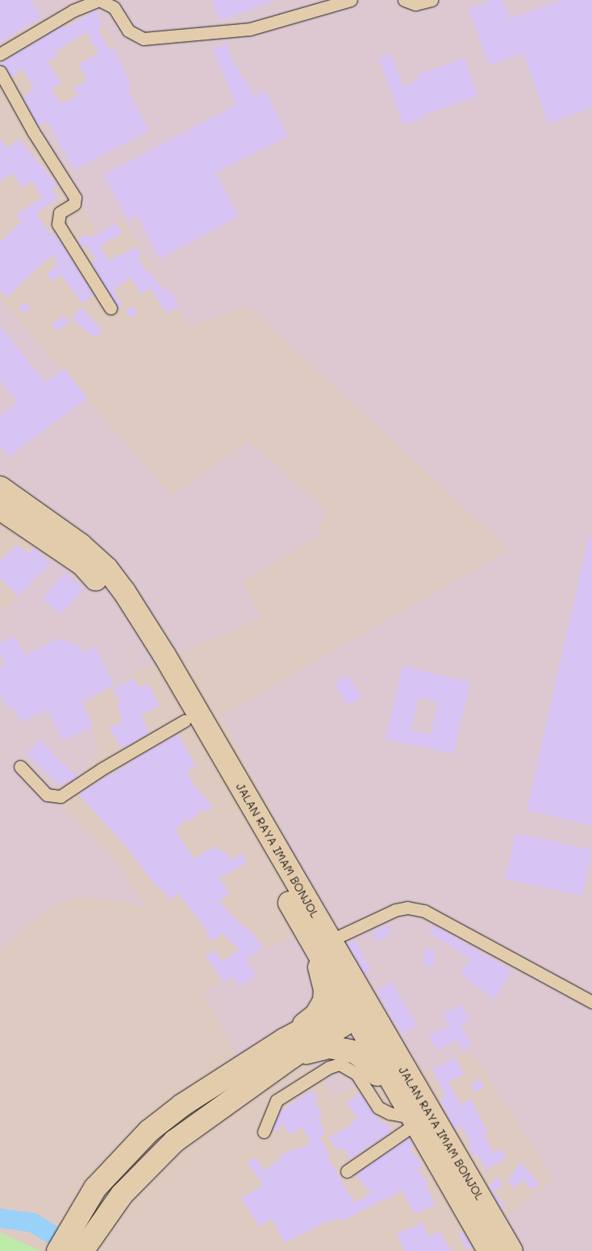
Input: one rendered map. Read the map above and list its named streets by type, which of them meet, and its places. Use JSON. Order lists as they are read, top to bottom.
{
  "streets": {
    "highway": ["JALAN RAYA IMAM BONJOL"]
  }
}
